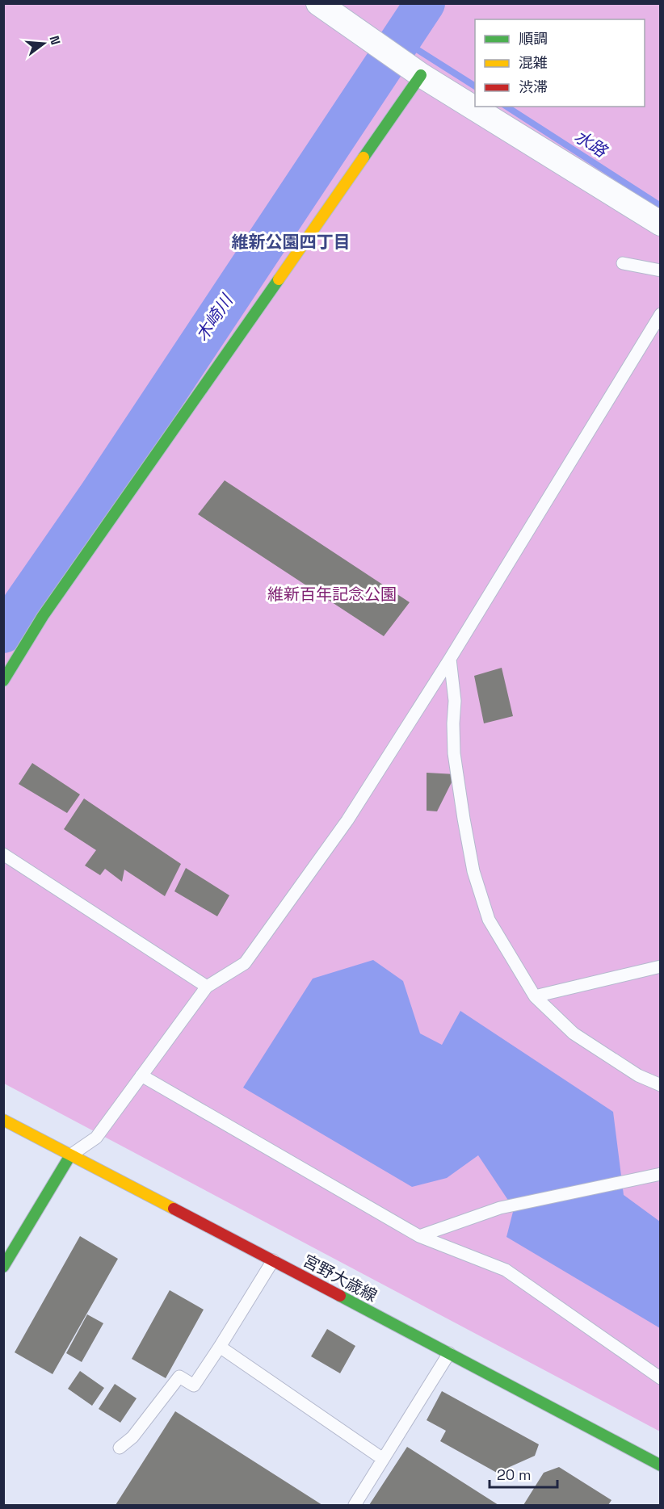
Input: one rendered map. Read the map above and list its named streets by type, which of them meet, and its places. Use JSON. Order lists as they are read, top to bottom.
{
  "streets": {
    "street": ["宮野大歳線"]
  },
  "districts": ["維新公園四丁目"],
  "water": ["水路", "木崎川"],
  "parks": ["維新百年記念公園"],
  "legend": ["順調", "混雑", "渋滞"],
  "scale_bar": "20 m",
  "north": "right"
}
